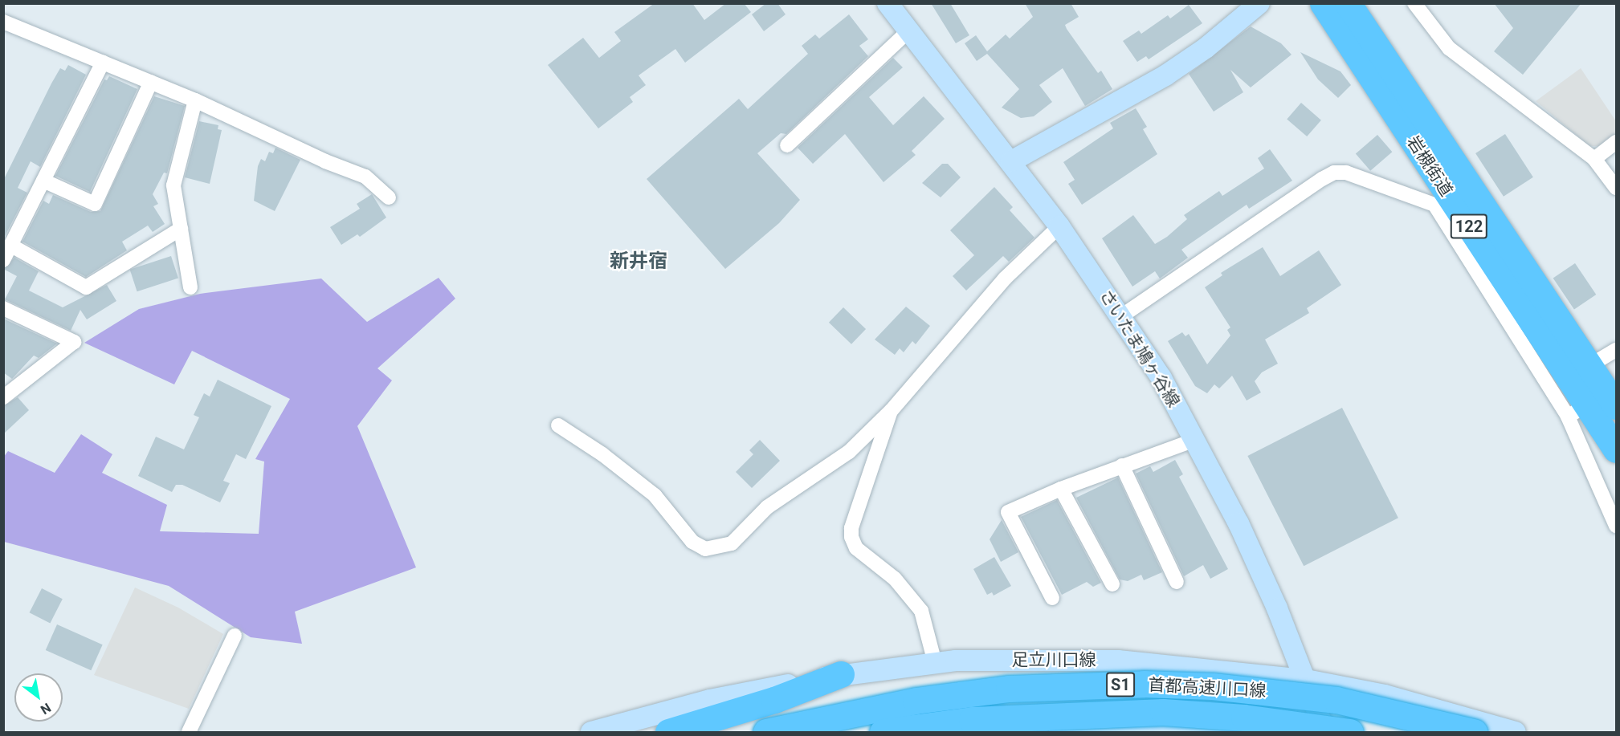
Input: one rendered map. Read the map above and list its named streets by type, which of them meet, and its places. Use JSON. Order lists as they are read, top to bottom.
{
  "streets": {
    "highway": [
      "岩槻街道",
      "122",
      "S1",
      "首都高速川口線"
    ],
    "main road": ["さいたま鳩ヶ谷線", "足立川口線"]
  },
  "crossings": [
    ["さいたま鳩ヶ谷線", "足立川口線"]
  ],
  "districts": ["新井宿"],
  "north": "bottom right"
}
